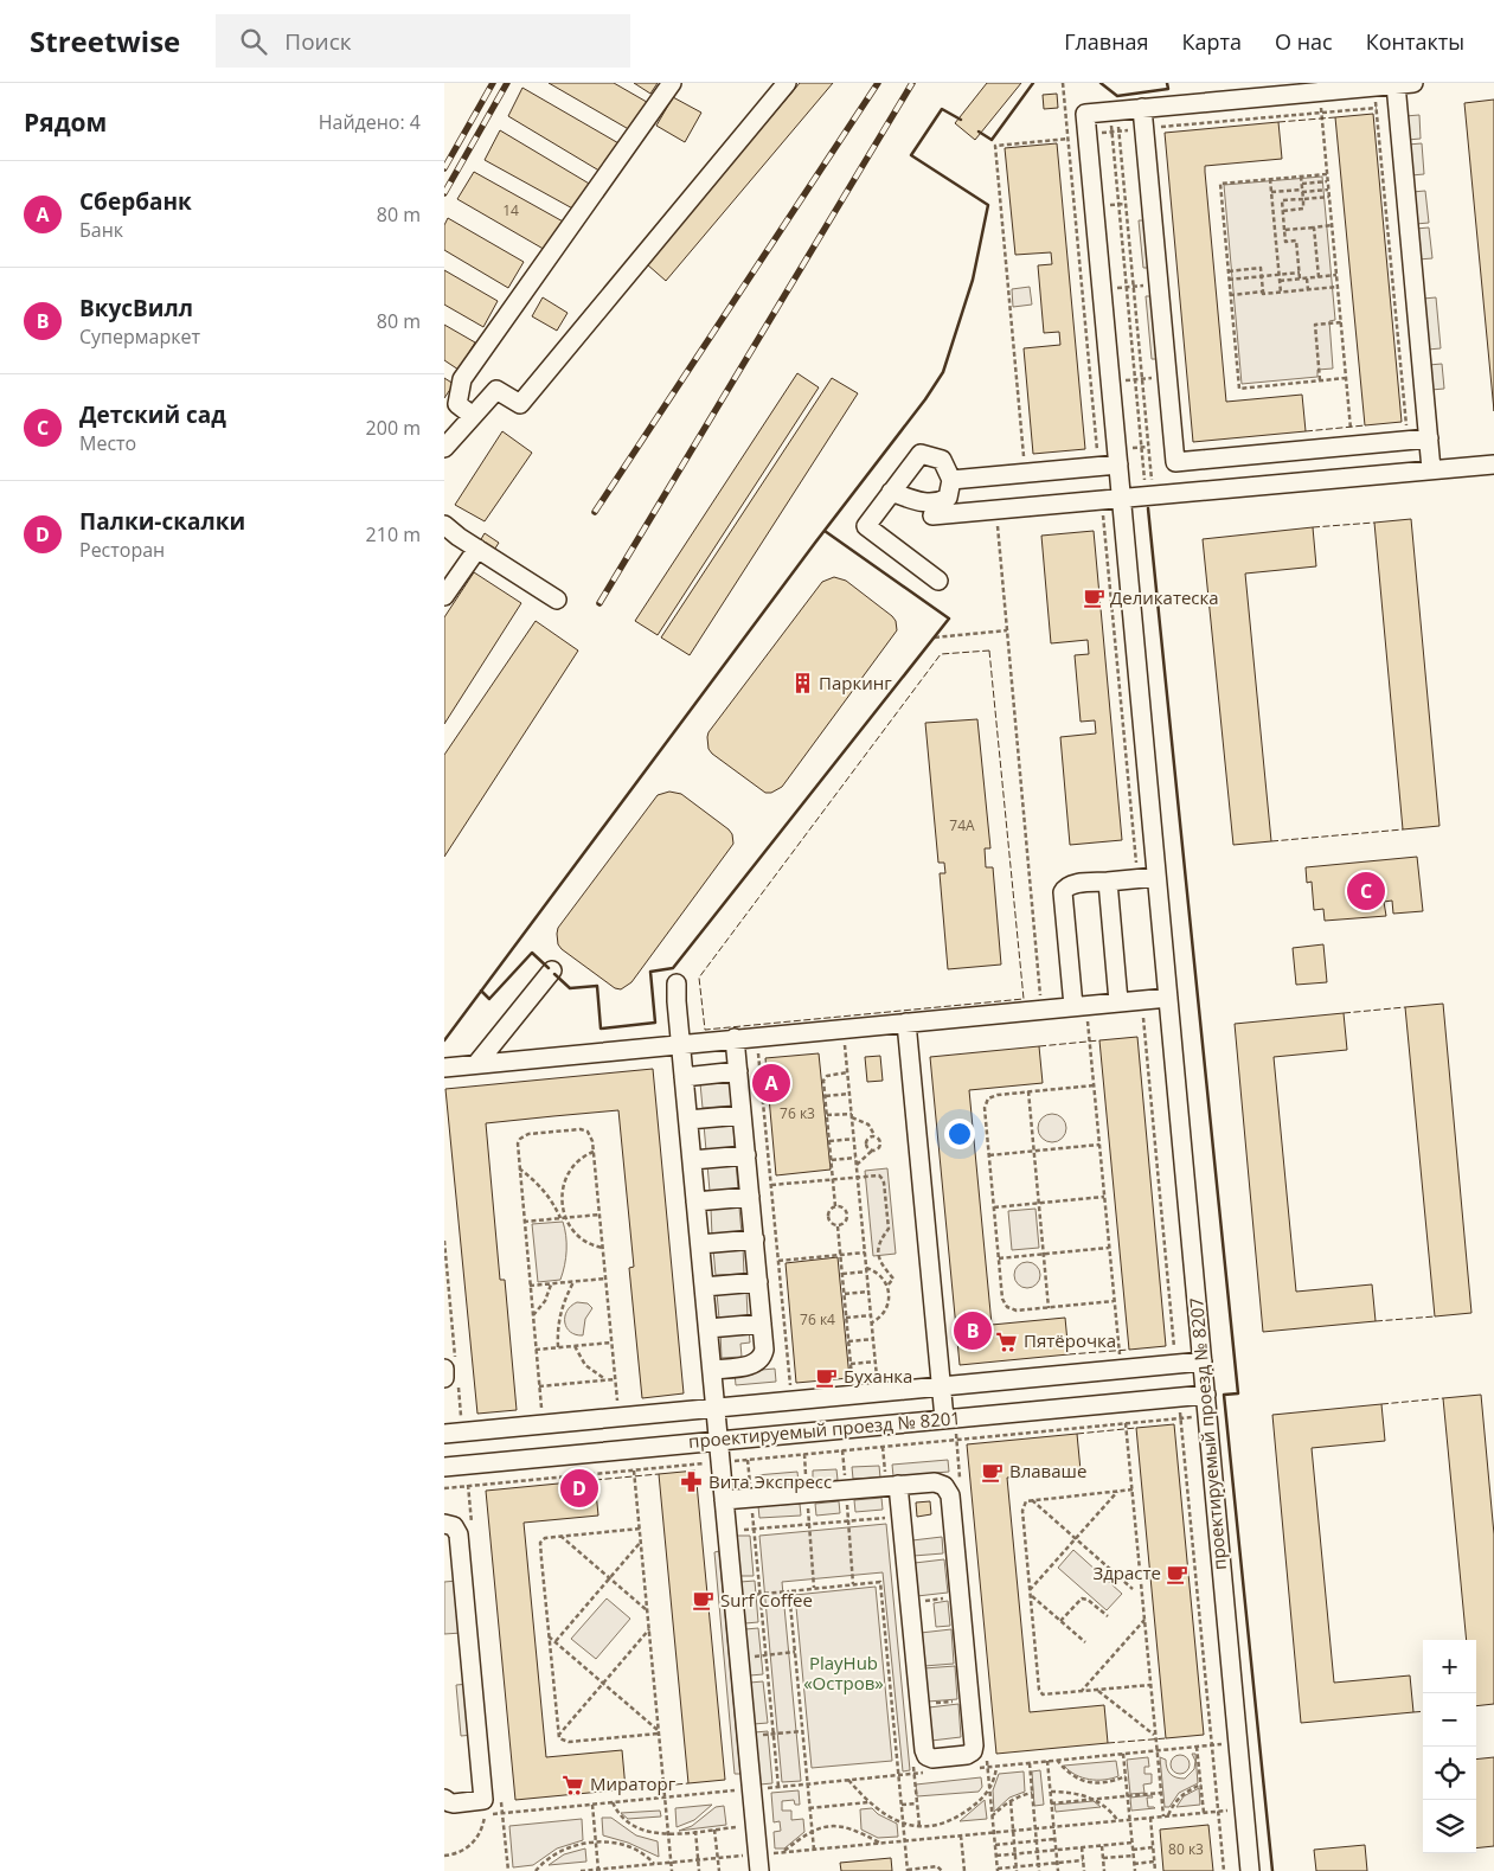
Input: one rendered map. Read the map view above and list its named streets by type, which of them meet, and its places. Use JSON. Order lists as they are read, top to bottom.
{
  "streets": {
    "street": ["проектируемый проезд № 8201", "проектируемый проезд № 8207"]
  },
  "crossings": [
    ["проектируемый проезд № 8201", "проектируемый проезд № 8207"]
  ],
  "parks": ["PlayHub «Остров»"],
  "places": {
    "cafe": [
      "Деликатеска",
      "Буханка",
      "Влаваше",
      "Здрасте",
      "Surf Coffee"
    ],
    "building": ["Паркинг"],
    "supermarket": ["Пятёрочка", "Мираторг"],
    "pharmacy": ["Вита Экспресс"]
  },
  "house_numbers": [
    "14",
    "74А",
    "76 к3",
    "76 к4",
    "80 к3"
  ],
  "page": {
    "header": "Streetwise",
    "search": "Поиск",
    "nav": [
      "Главная",
      "Карта",
      "О нас",
      "Контакты"
    ],
    "heading": ["Рядом", "Найдено: 4"],
    "list": [
      {
        "mark": "A",
        "name": "Сбербанк",
        "note": "Банк",
        "value": "80 m"
      },
      {
        "mark": "B",
        "name": "ВкусВилл",
        "note": "Супермаркет",
        "value": "80 m"
      },
      {
        "mark": "C",
        "name": "Детский сад",
        "note": "Место",
        "value": "200 m"
      },
      {
        "mark": "D",
        "name": "Палки-скалки",
        "note": "Ресторан",
        "value": "210 m"
      }
    ],
    "pins": [
      "C",
      "A",
      "B",
      "D"
    ],
    "map_buttons": ["+", "−"]
  }
}
